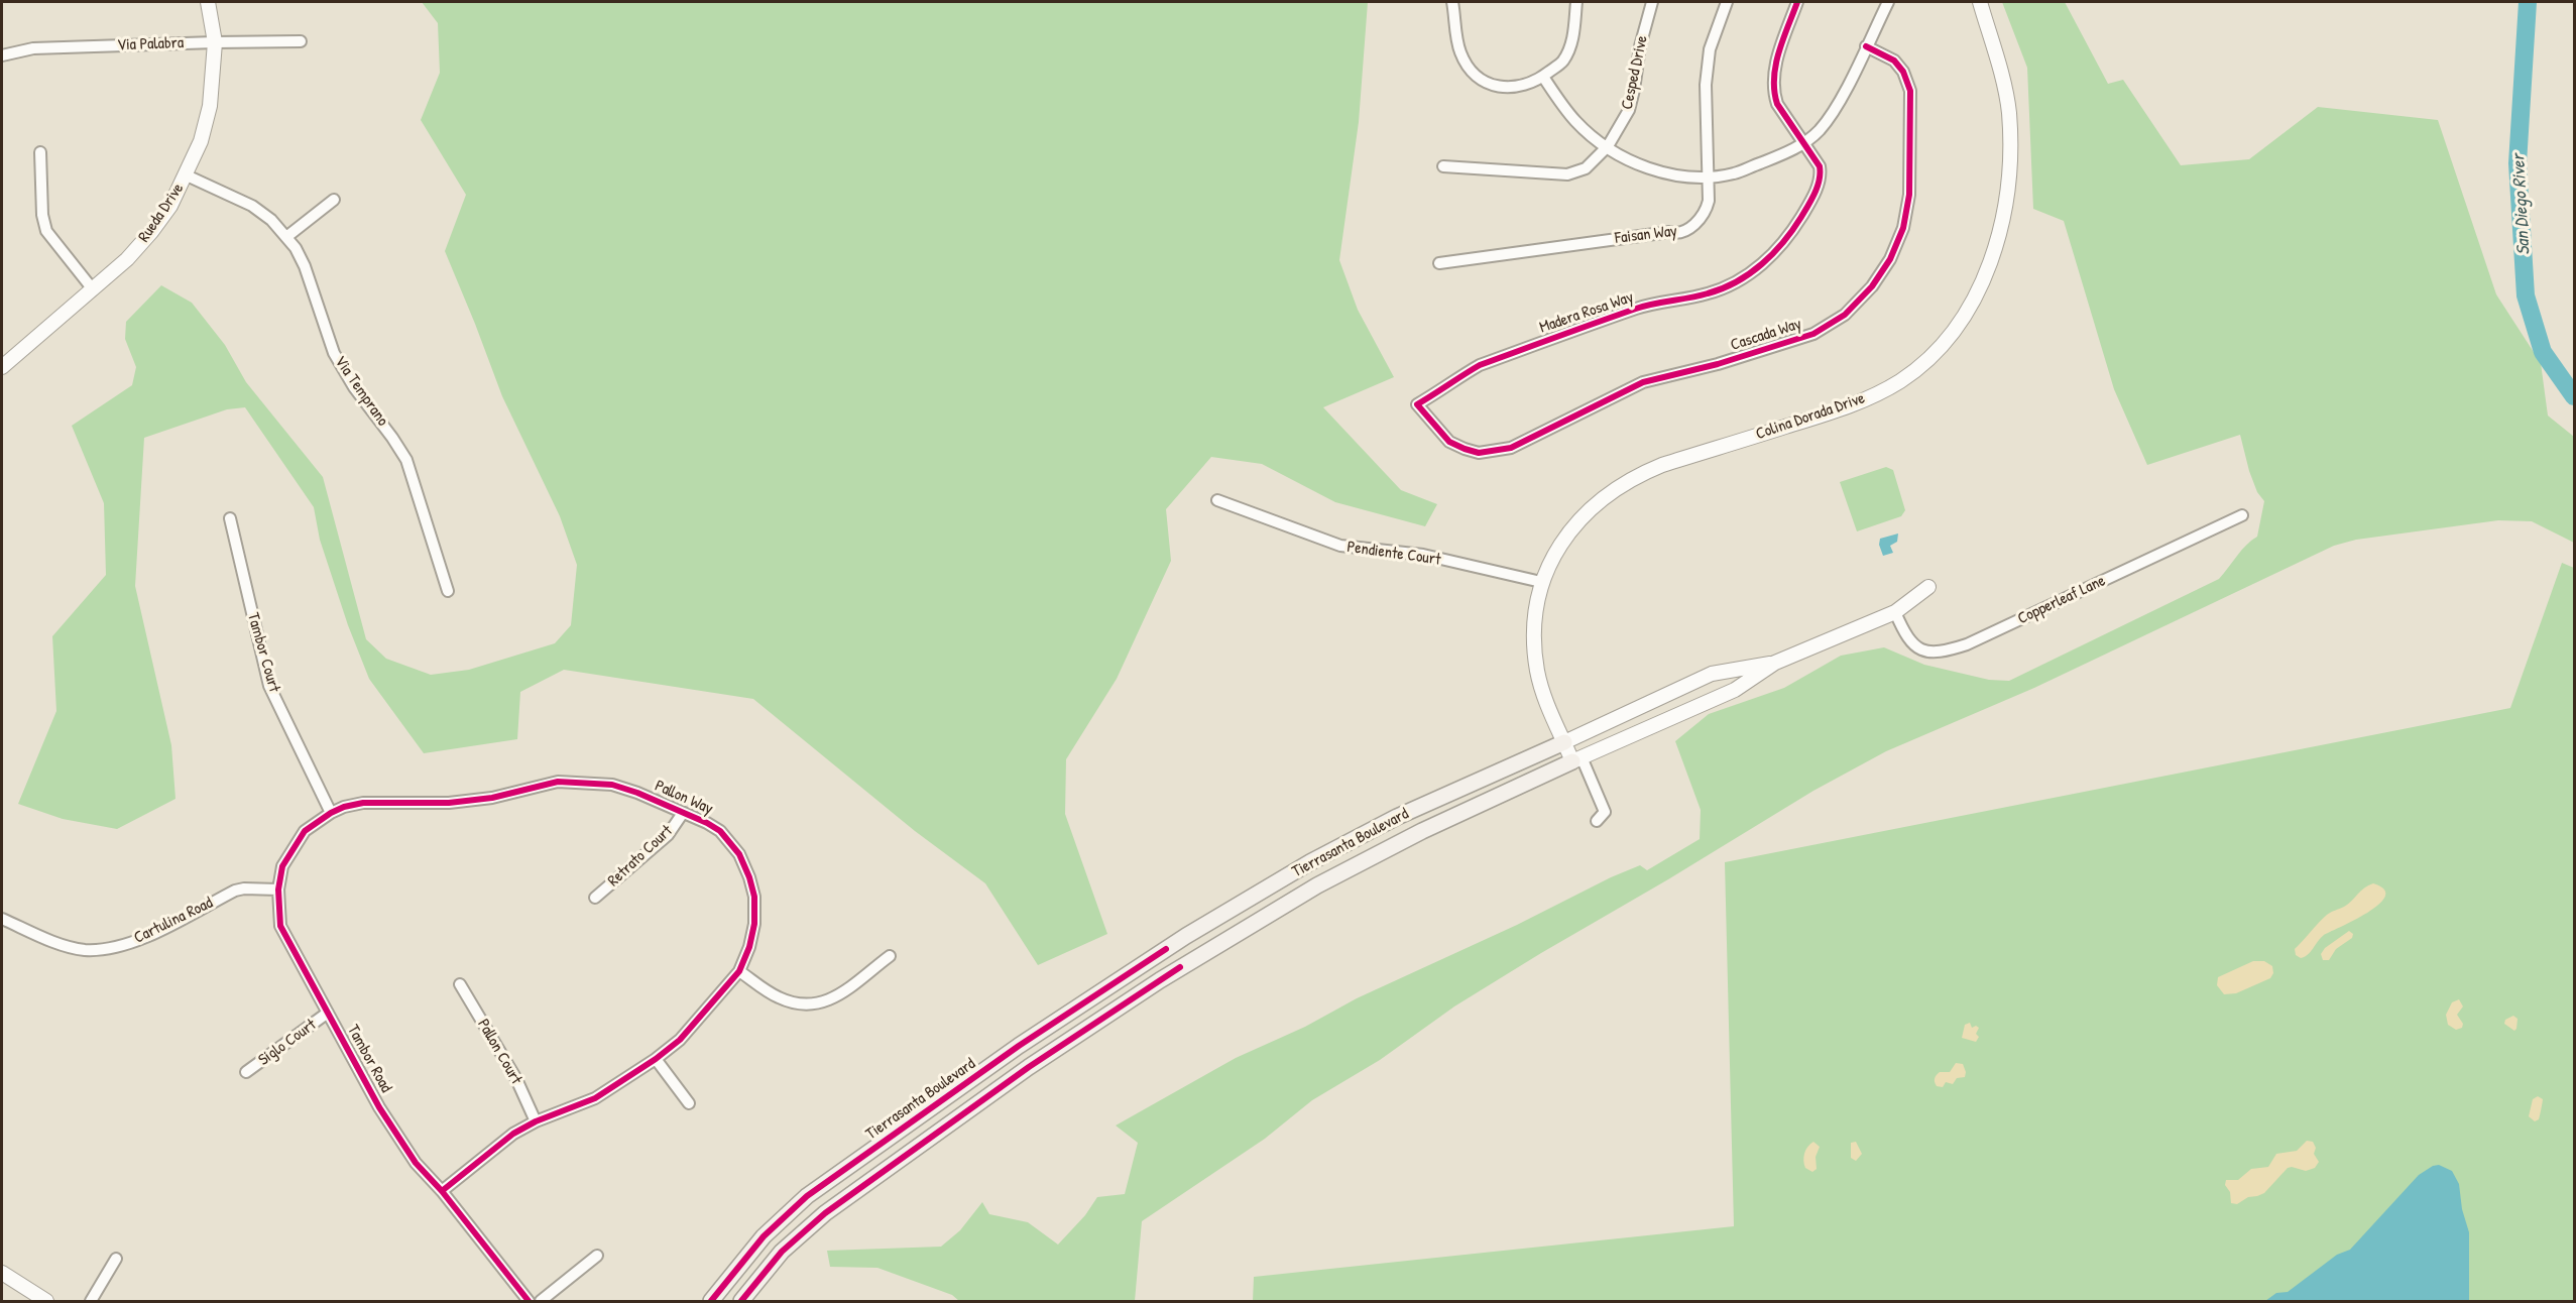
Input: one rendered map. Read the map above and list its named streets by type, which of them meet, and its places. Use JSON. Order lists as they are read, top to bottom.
{
  "streets": {
    "main road": ["Tierrasanta Boulevard"],
    "street": [
      "Via Palabra",
      "Cesped Drive",
      "Rueda Drive",
      "Faisan Way",
      "Madera Rosa Way",
      "Cascada Way",
      "Via Temprano",
      "Colina Dorada Drive",
      "Pendiente Court",
      "Copperleaf Lane",
      "Tambor Court",
      "Pallon Way",
      "Retrato Court",
      "Cartulina Road",
      "Siglo Court",
      "Pallon Court",
      "Tambor Road"
    ]
  },
  "crossings": [
    ["Via Palabra", "Rueda Drive"],
    ["Rueda Drive", "Via Temprano"],
    ["Madera Rosa Way", "Cascada Way"],
    ["Colina Dorada Drive", "Pendiente Court"],
    ["Colina Dorada Drive", "Tierrasanta Boulevard"],
    ["Copperleaf Lane", "Tierrasanta Boulevard"],
    ["Tambor Court", "Pallon Way"],
    ["Tambor Court", "Tambor Road"],
    ["Pallon Way", "Retrato Court"],
    ["Pallon Way", "Pallon Court"],
    ["Pallon Way", "Tambor Road"],
    ["Cartulina Road", "Tambor Road"],
    ["Siglo Court", "Tambor Road"]
  ],
  "water": ["San Diego River"]
}
